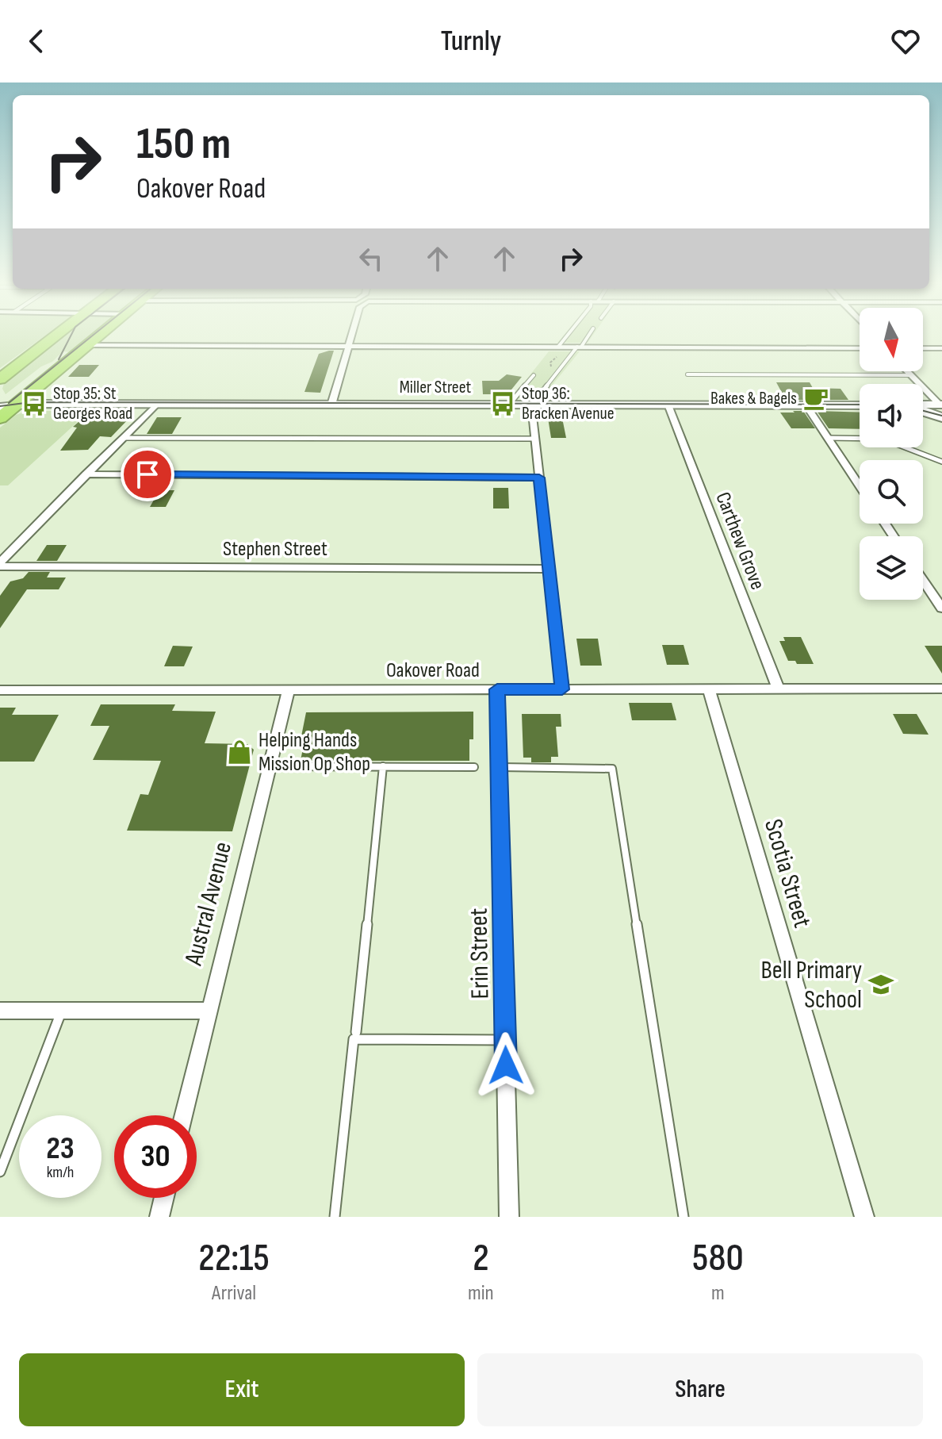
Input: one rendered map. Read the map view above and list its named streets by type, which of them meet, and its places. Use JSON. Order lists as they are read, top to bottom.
{
  "streets": {
    "street": [
      "Miller Street",
      "Carthew Grove",
      "Stephen Street",
      "Oakover Road",
      "Scotia Street",
      "Austral Avenue",
      "Erin Street"
    ]
  },
  "crossings": [
    ["Miller Street", "Carthew Grove"],
    ["Carthew Grove", "Oakover Road"],
    ["Oakover Road", "Scotia Street"],
    ["Oakover Road", "Austral Avenue"],
    ["Oakover Road", "Erin Street"]
  ],
  "places": {
    "cafe": ["Bakes & Bagels"],
    "bus stop": ["Stop 35: St Georges Road", "Stop 36: Bracken Avenue"],
    "shop": ["Helping Hands Mission Op Shop"],
    "school or university": ["Bell Primary School"]
  },
  "north": "bottom",
  "page": {
    "header": "Turnly",
    "turn": ["150 m", "Oakover Road"],
    "speed": "23 km/h",
    "limit": "30",
    "eta": [
      "22:15",
      "Arrival",
      "2",
      "min",
      "580",
      "m"
    ],
    "buttons": ["Exit", "Share"]
  }
}
